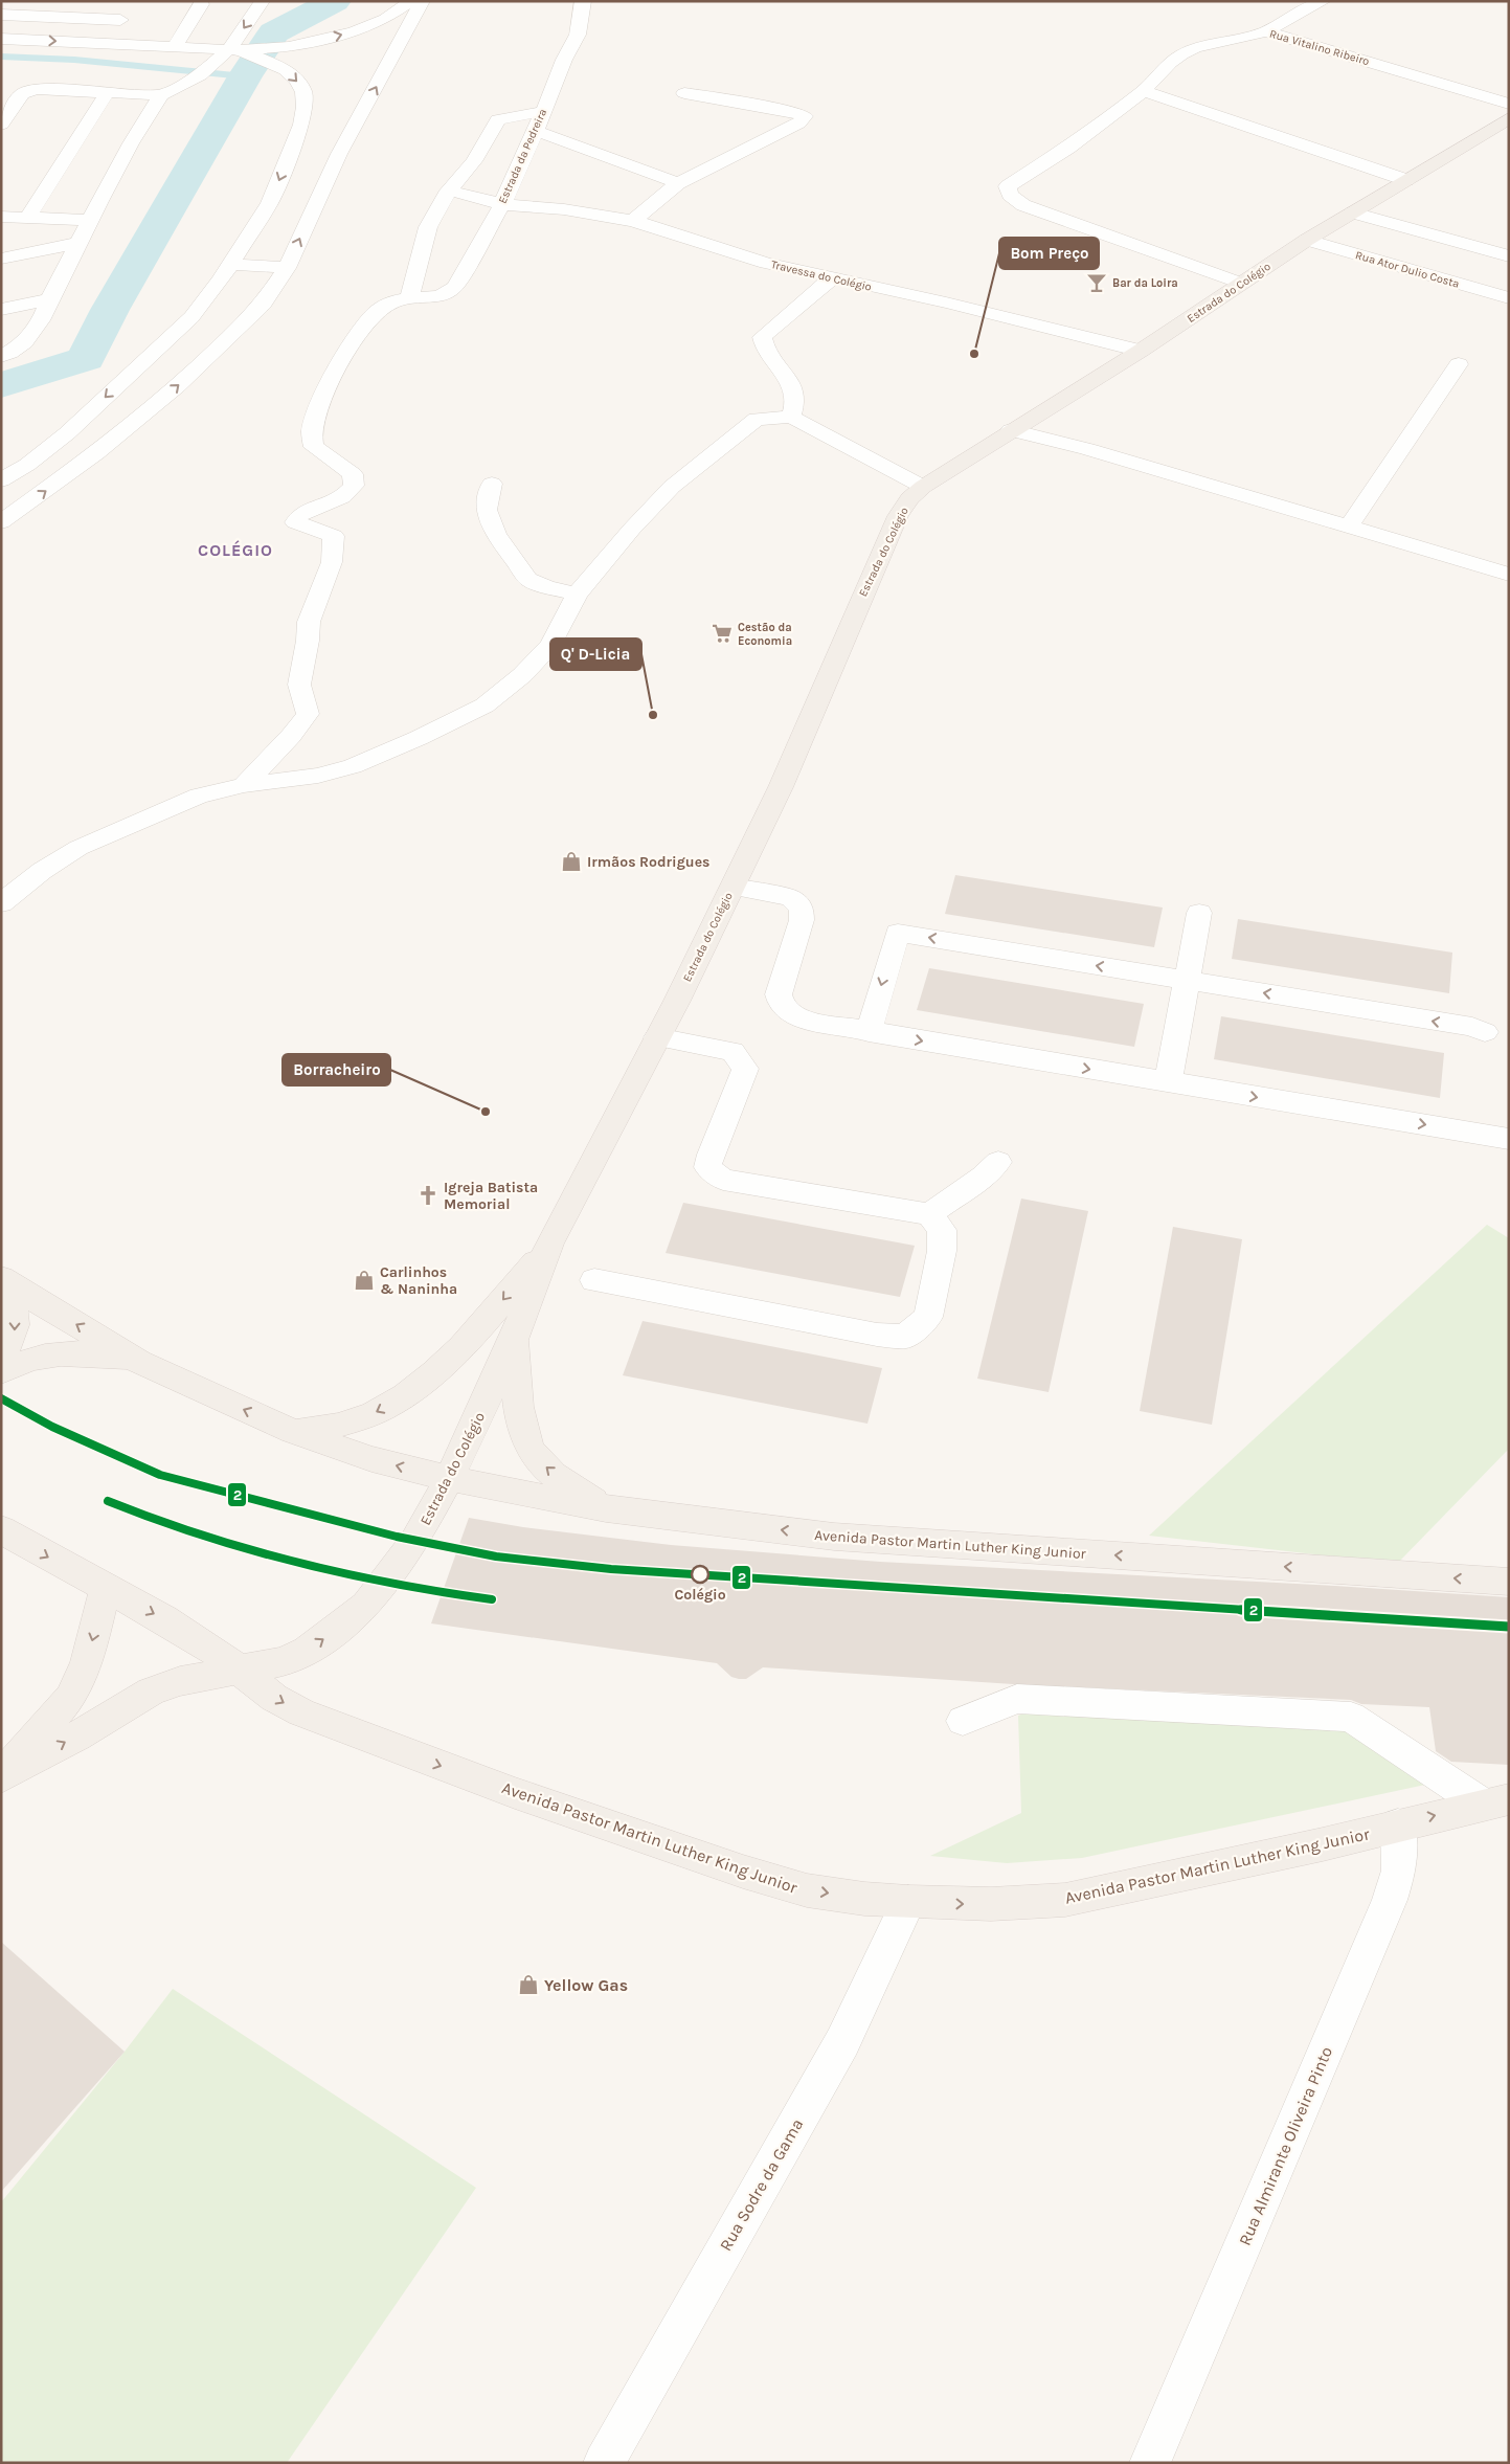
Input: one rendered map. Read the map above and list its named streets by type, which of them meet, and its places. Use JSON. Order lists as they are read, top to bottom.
{
  "streets": {
    "main road": ["Estrada do Colégio", "Avenida Pastor Martin Luther King Junior"],
    "street": [
      "Rua Vitalino Ribeiro",
      "Estrada da Pedreira",
      "Rua Ator Dulio Costa",
      "Travessa do Colégio",
      "Rua Almirante Oliveira Pinto",
      "Rua Sodre da Gama"
    ]
  },
  "crossings": [
    ["Rua Vitalino Ribeiro", "Estrada do Colégio"],
    ["Estrada da Pedreira", "Travessa do Colégio"],
    ["Rua Ator Dulio Costa", "Estrada do Colégio"],
    ["Travessa do Colégio", "Estrada do Colégio"],
    ["Estrada do Colégio", "Avenida Pastor Martin Luther King Junior"],
    ["Avenida Pastor Martin Luther King Junior", "Rua Almirante Oliveira Pinto"],
    ["Avenida Pastor Martin Luther King Junior", "Rua Sodre da Gama"]
  ],
  "districts": ["COLÉGIO"],
  "places": {
    "bar": ["Bar da Loira"],
    "other": [
      "Bom Preço",
      "Q' D-Licia",
      "Borracheiro",
      "Colégio"
    ],
    "supermarket": ["Cestão da Economia"],
    "shop": ["Irmãos Rodrigues", "Carlinhos & Naninha", "Yellow Gas"],
    "church": ["Igreja Batista Memorial"]
  },
  "lines": ["transit line 2"]
}
